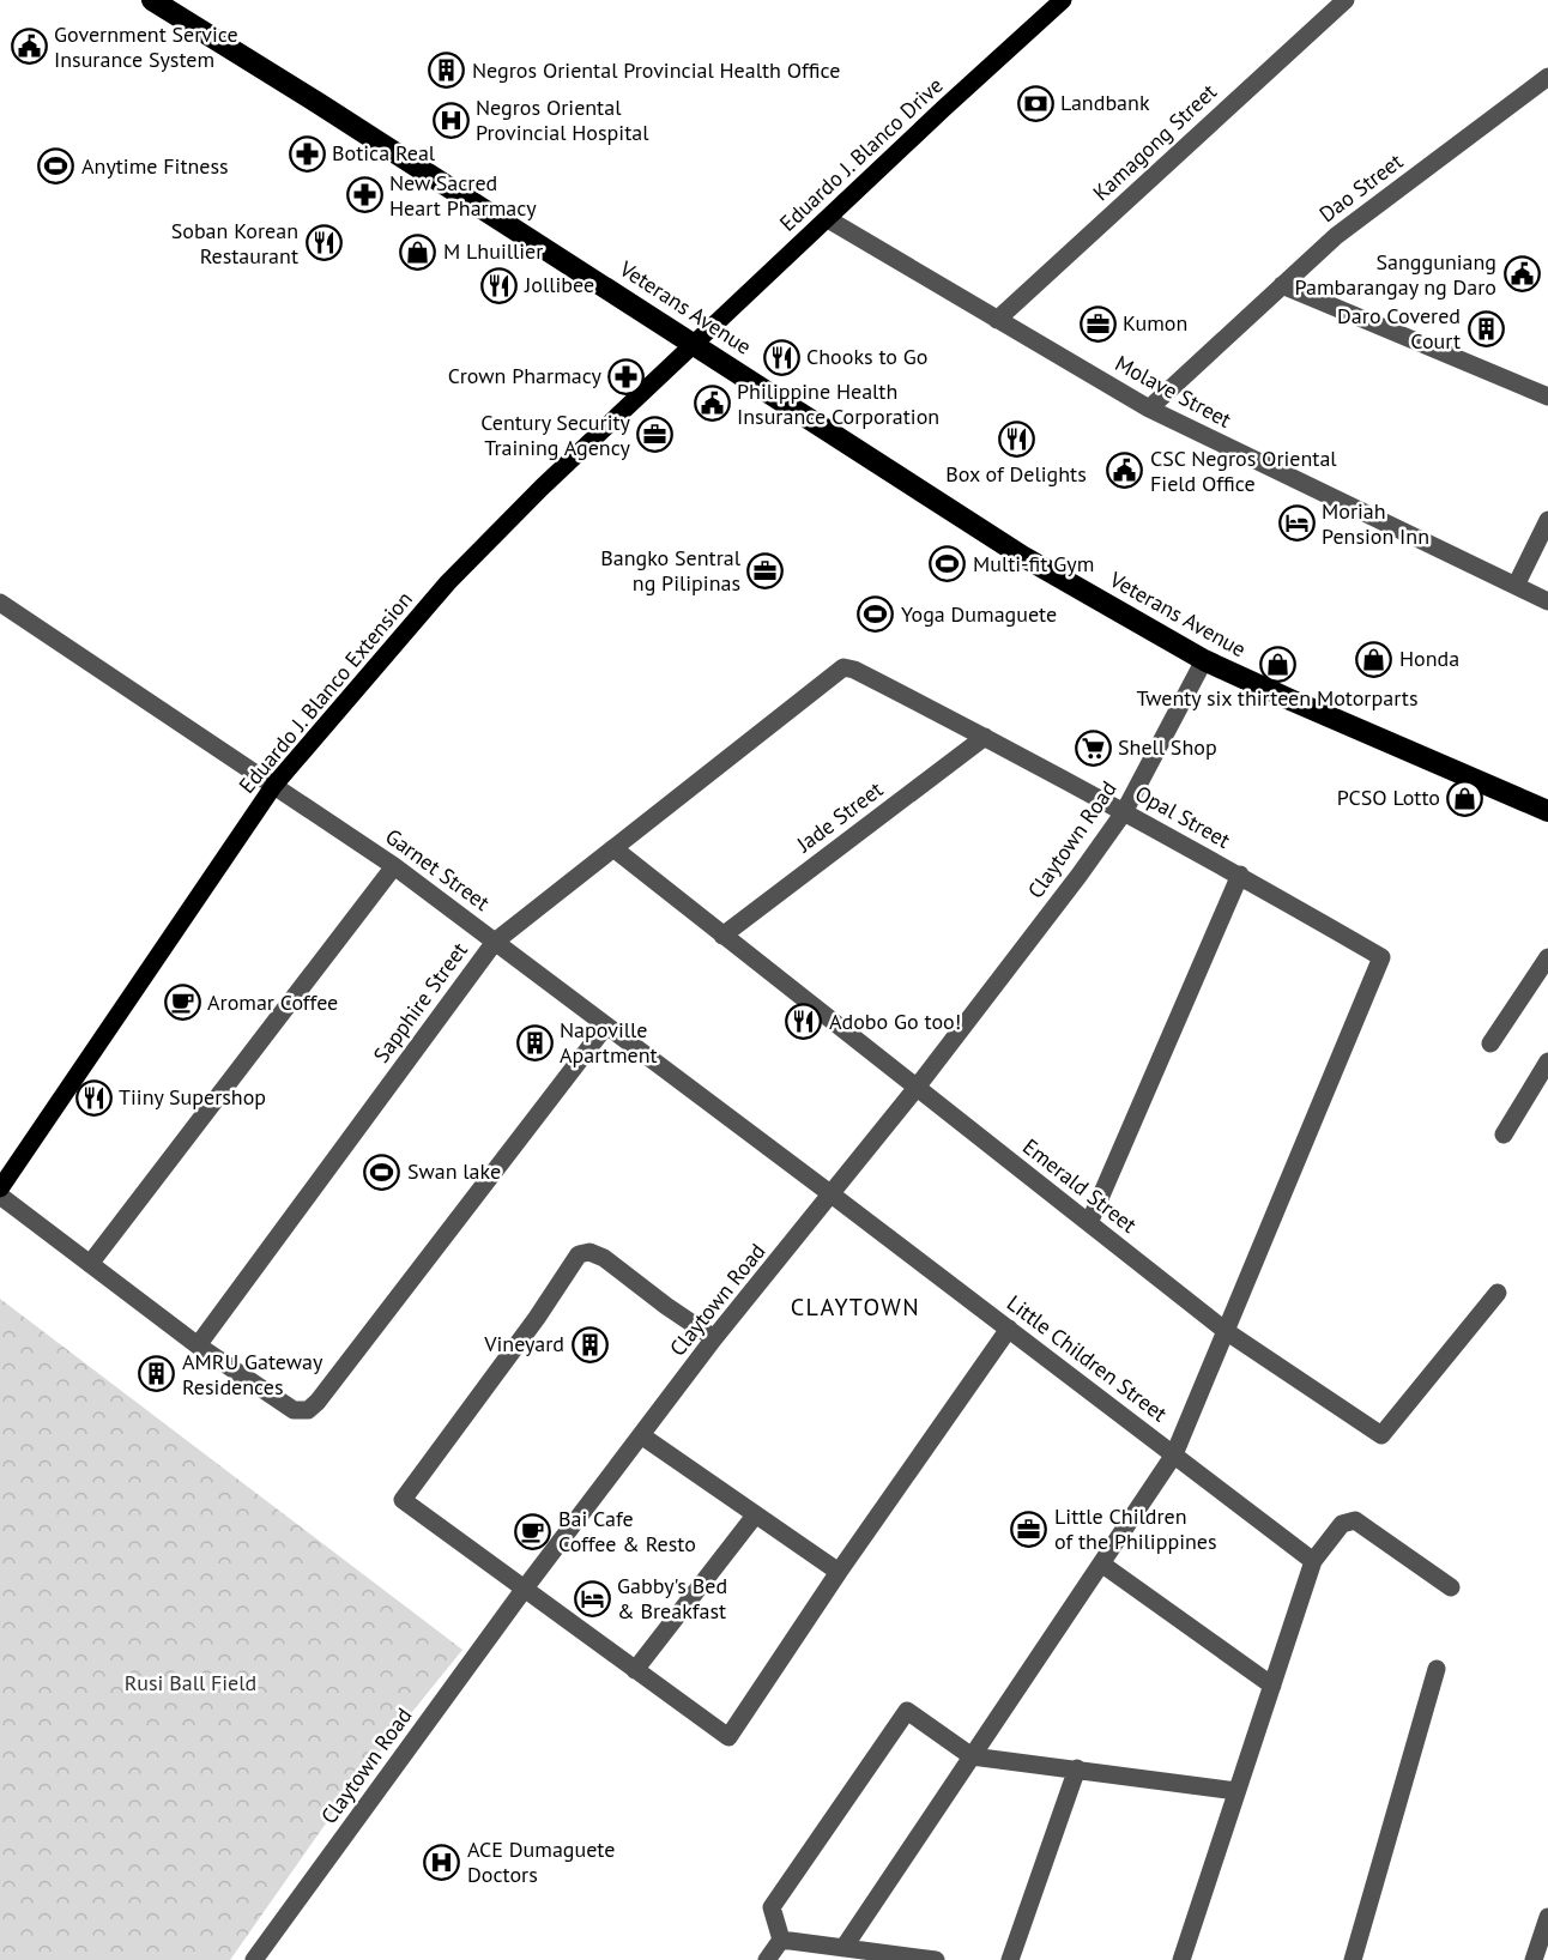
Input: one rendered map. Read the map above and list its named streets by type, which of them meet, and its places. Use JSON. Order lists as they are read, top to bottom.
{
  "streets": {
    "highway": ["Veterans Avenue"],
    "main road": ["Eduardo J. Blanco Drive", "Eduardo J. Blanco Extension"],
    "street": [
      "Kamagong Street",
      "Dao Street",
      "Molave Street",
      "Jade Street",
      "Opal Street",
      "Claytown Road",
      "Garnet Street",
      "Sapphire Street",
      "Emerald Street",
      "Little Children Street"
    ]
  },
  "crossings": [
    ["Kamagong Street", "Molave Street"],
    ["Eduardo J. Blanco Drive", "Veterans Avenue"],
    ["Eduardo J. Blanco Drive", "Molave Street"],
    ["Eduardo J. Blanco Drive", "Eduardo J. Blanco Extension"],
    ["Dao Street", "Molave Street"],
    ["Veterans Avenue", "Eduardo J. Blanco Extension"],
    ["Veterans Avenue", "Claytown Road"],
    ["Eduardo J. Blanco Extension", "Garnet Street"],
    ["Jade Street", "Opal Street"],
    ["Jade Street", "Emerald Street"],
    ["Opal Street", "Claytown Road"],
    ["Opal Street", "Sapphire Street"],
    ["Opal Street", "Emerald Street"],
    ["Claytown Road", "Garnet Street"],
    ["Claytown Road", "Emerald Street"],
    ["Claytown Road", "Little Children Street"],
    ["Garnet Street", "Sapphire Street"],
    ["Garnet Street", "Little Children Street"],
    ["Sapphire Street", "Emerald Street"]
  ],
  "districts": ["CLAYTOWN"],
  "parks": ["Rusi Ball Field"],
  "places": {
    "public building": [
      "Government Service Insurance System",
      "Sangguniang Pambarangay ng Daro",
      "Philippine Health Insurance Corporation",
      "CSC Negros Oriental Field Office"
    ],
    "building": [
      "Negros Oriental Provincial Health Office",
      "Daro Covered Court",
      "Napoville Apartment",
      "Vineyard",
      "AMRU Gateway Residences"
    ],
    "bank": ["Landbank"],
    "hospital": ["Negros Oriental Provincial Hospital", "ACE Dumaguete Doctors"],
    "pharmacy": ["Botica Real", "New Sacred Heart Pharmacy", "Crown Pharmacy"],
    "sports": [
      "Anytime Fitness",
      "Multi-fit Gym",
      "Yoga Dumaguete",
      "Swan lake"
    ],
    "restaurant": [
      "Soban Korean Restaurant",
      "Jollibee",
      "Chooks to Go",
      "Box of Delights",
      "Adobo Go too!",
      "Tiiny Supershop"
    ],
    "shop": [
      "M Lhuillier",
      "Honda",
      "Twenty six thirteen Motorparts",
      "PCSO Lotto"
    ],
    "office": [
      "Kumon",
      "Century Security Training Agency",
      "Bangko Sentral ng Pilipinas",
      "Little Children of the Philippines"
    ],
    "hotel": ["Moriah Pension Inn", "Gabby's Bed & Breakfast"],
    "supermarket": ["Shell Shop"],
    "cafe": ["Aromar Coffee", "Bai Cafe Coffee & Resto"]
  }
}
